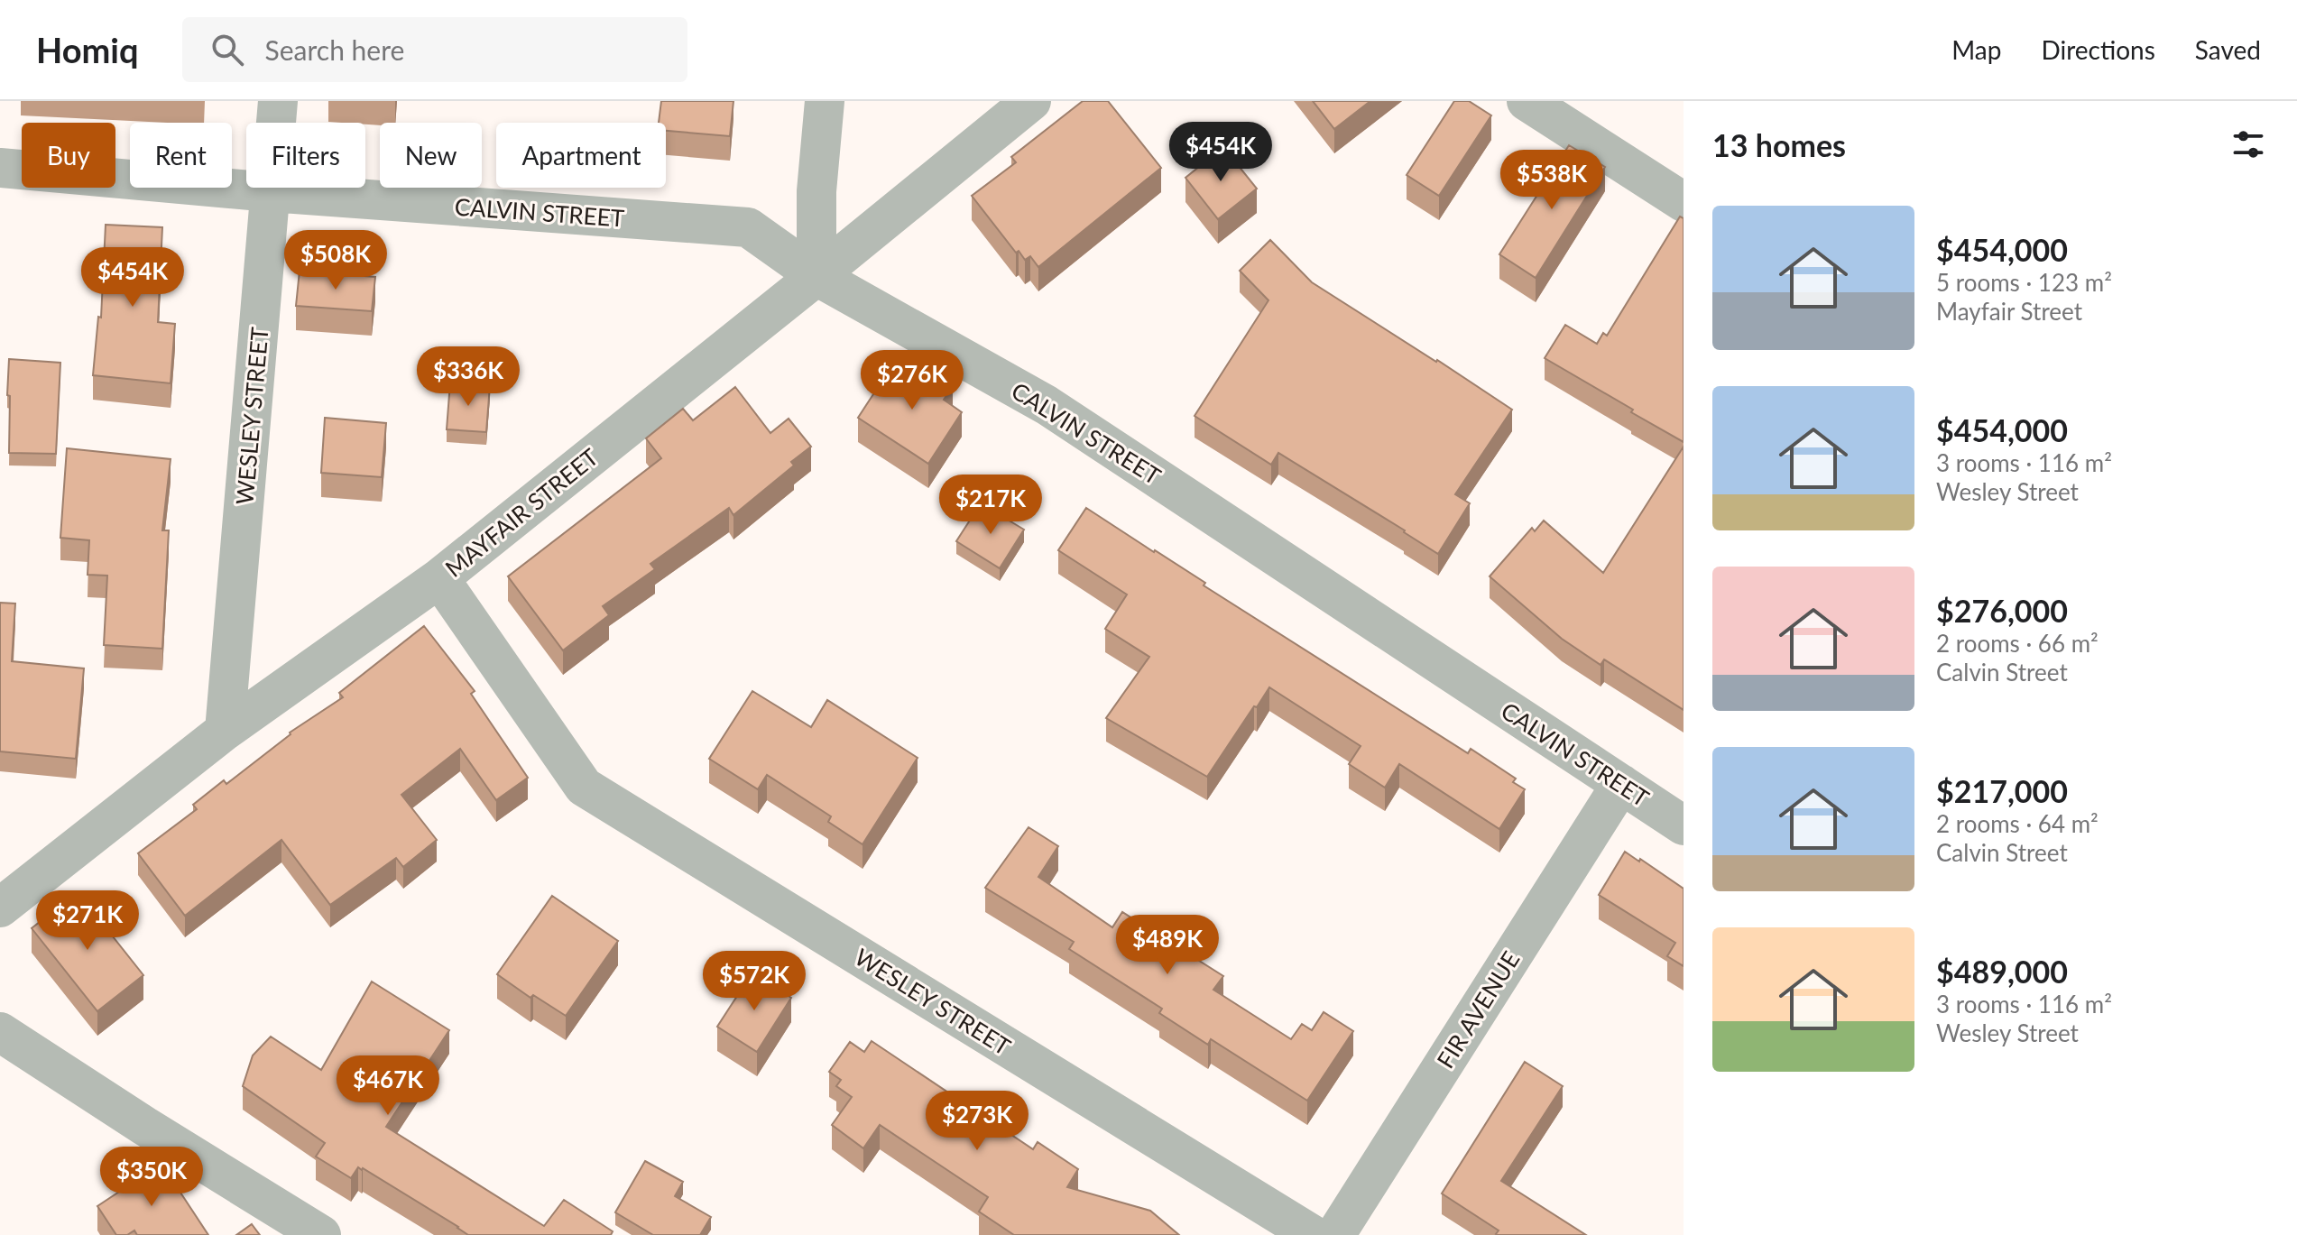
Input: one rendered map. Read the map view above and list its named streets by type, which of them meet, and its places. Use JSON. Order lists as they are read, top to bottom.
{
  "streets": {
    "street": [
      "CALVIN STREET",
      "WESLEY STREET",
      "MAYFAIR STREET",
      "FIR AVENUE"
    ]
  },
  "crossings": [
    ["CALVIN STREET", "WESLEY STREET"],
    ["CALVIN STREET", "MAYFAIR STREET"],
    ["CALVIN STREET", "FIR AVENUE"],
    ["WESLEY STREET", "MAYFAIR STREET"]
  ],
  "page": {
    "header": "Homiq",
    "search": "Search here",
    "nav": ["Map", "Directions", "Saved"],
    "heading": "13 homes",
    "price": [
      "$454K",
      "$538K",
      "$508K",
      "$454K",
      "$336K",
      "$276K",
      "$217K",
      "$271K",
      "$489K",
      "$572K",
      "$467K",
      "$273K",
      "$350K"
    ],
    "chip": [
      "Buy",
      "Rent",
      "Filters",
      "New",
      "Apartment"
    ],
    "list": [
      {
        "name": "$454,000",
        "note": "5 rooms · 123 m² · Mayfair Street"
      },
      {
        "name": "$454,000",
        "note": "3 rooms · 116 m² · Wesley Street"
      },
      {
        "name": "$276,000",
        "note": "2 rooms · 66 m² · Calvin Street"
      },
      {
        "name": "$217,000",
        "note": "2 rooms · 64 m² · Calvin Street"
      },
      {
        "name": "$489,000",
        "note": "3 rooms · 116 m² · Wesley Street"
      }
    ]
  }
}
